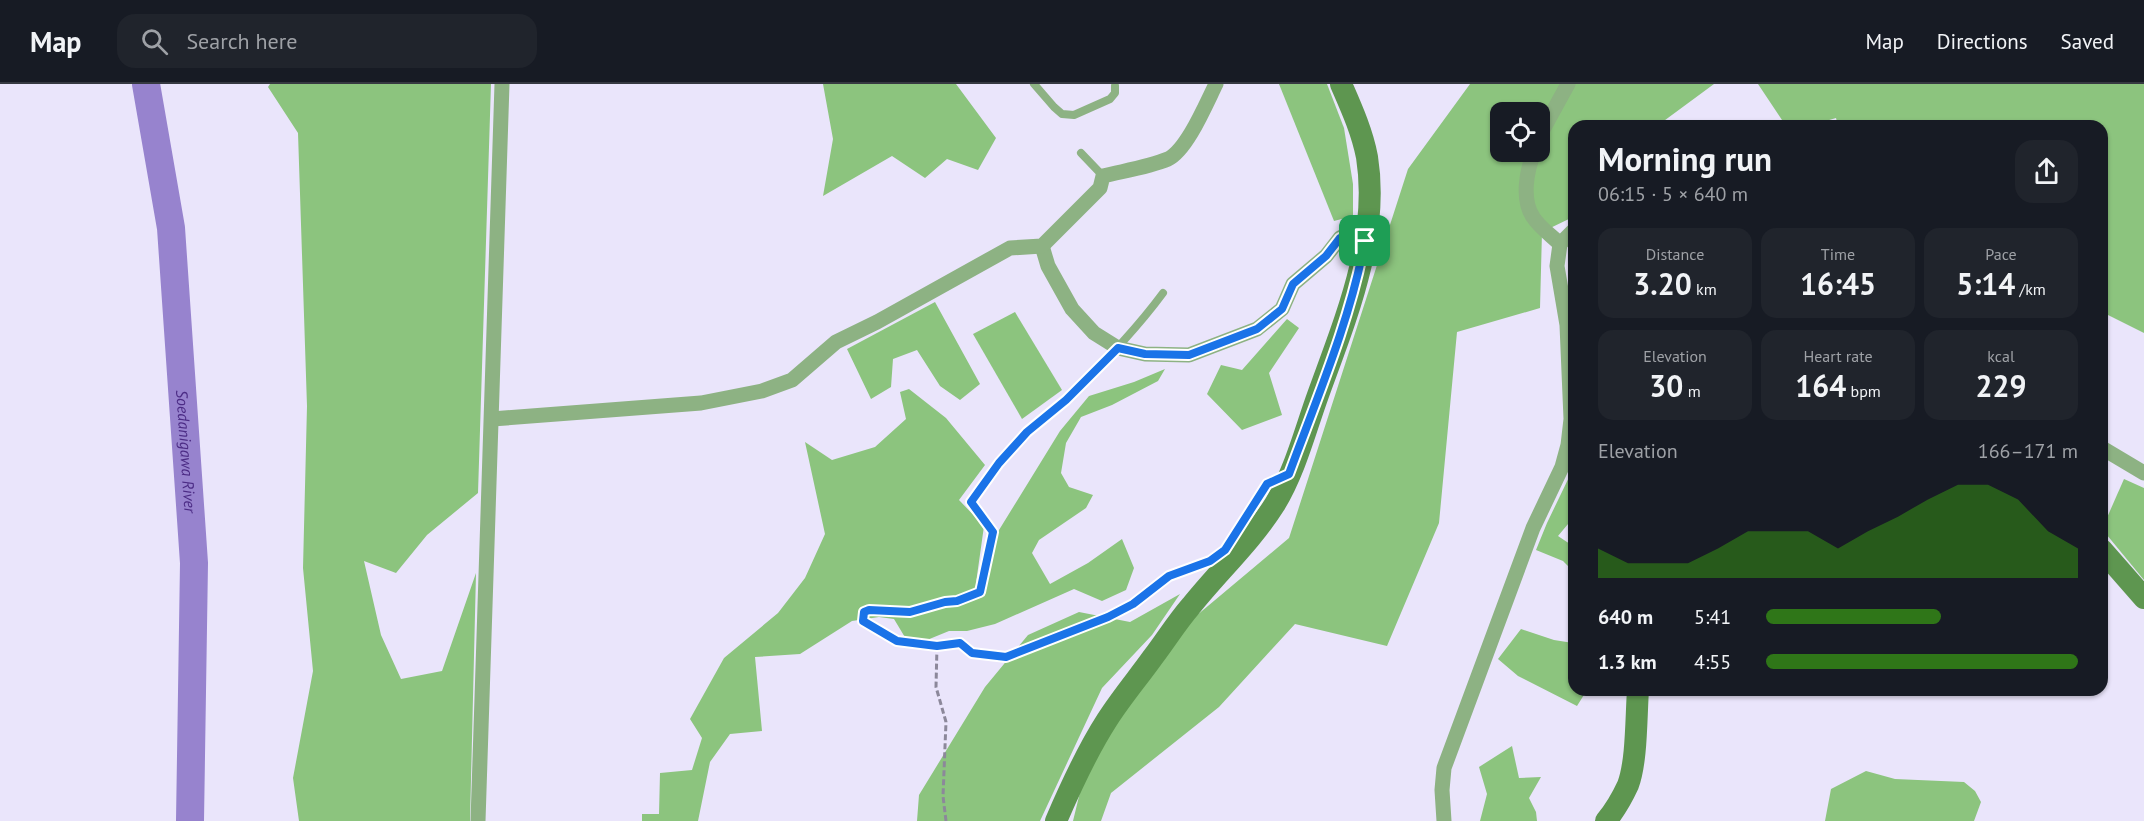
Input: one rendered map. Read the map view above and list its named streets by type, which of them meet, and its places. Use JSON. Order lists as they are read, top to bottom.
{
  "water": ["Soedanigawa River"],
  "page": {
    "header": "Map",
    "search": "Search here",
    "nav": ["Map", "Directions", "Saved"],
    "heading": ["Morning run", "06:15 · 5 × 640 m"],
    "stats": [
      ["Distance", "3.20 km"],
      ["Time", "16:45"],
      ["Pace", "5:14 /km"],
      ["Elevation", "30 m"],
      ["Heart rate", "164 bpm"],
      ["kcal", "229"]
    ],
    "chart": ["Elevation", "166–171 m"],
    "list": [
      {
        "name": "640 m",
        "note": "5:41"
      },
      {
        "name": "1.3 km",
        "note": "4:55"
      }
    ]
  }
}
